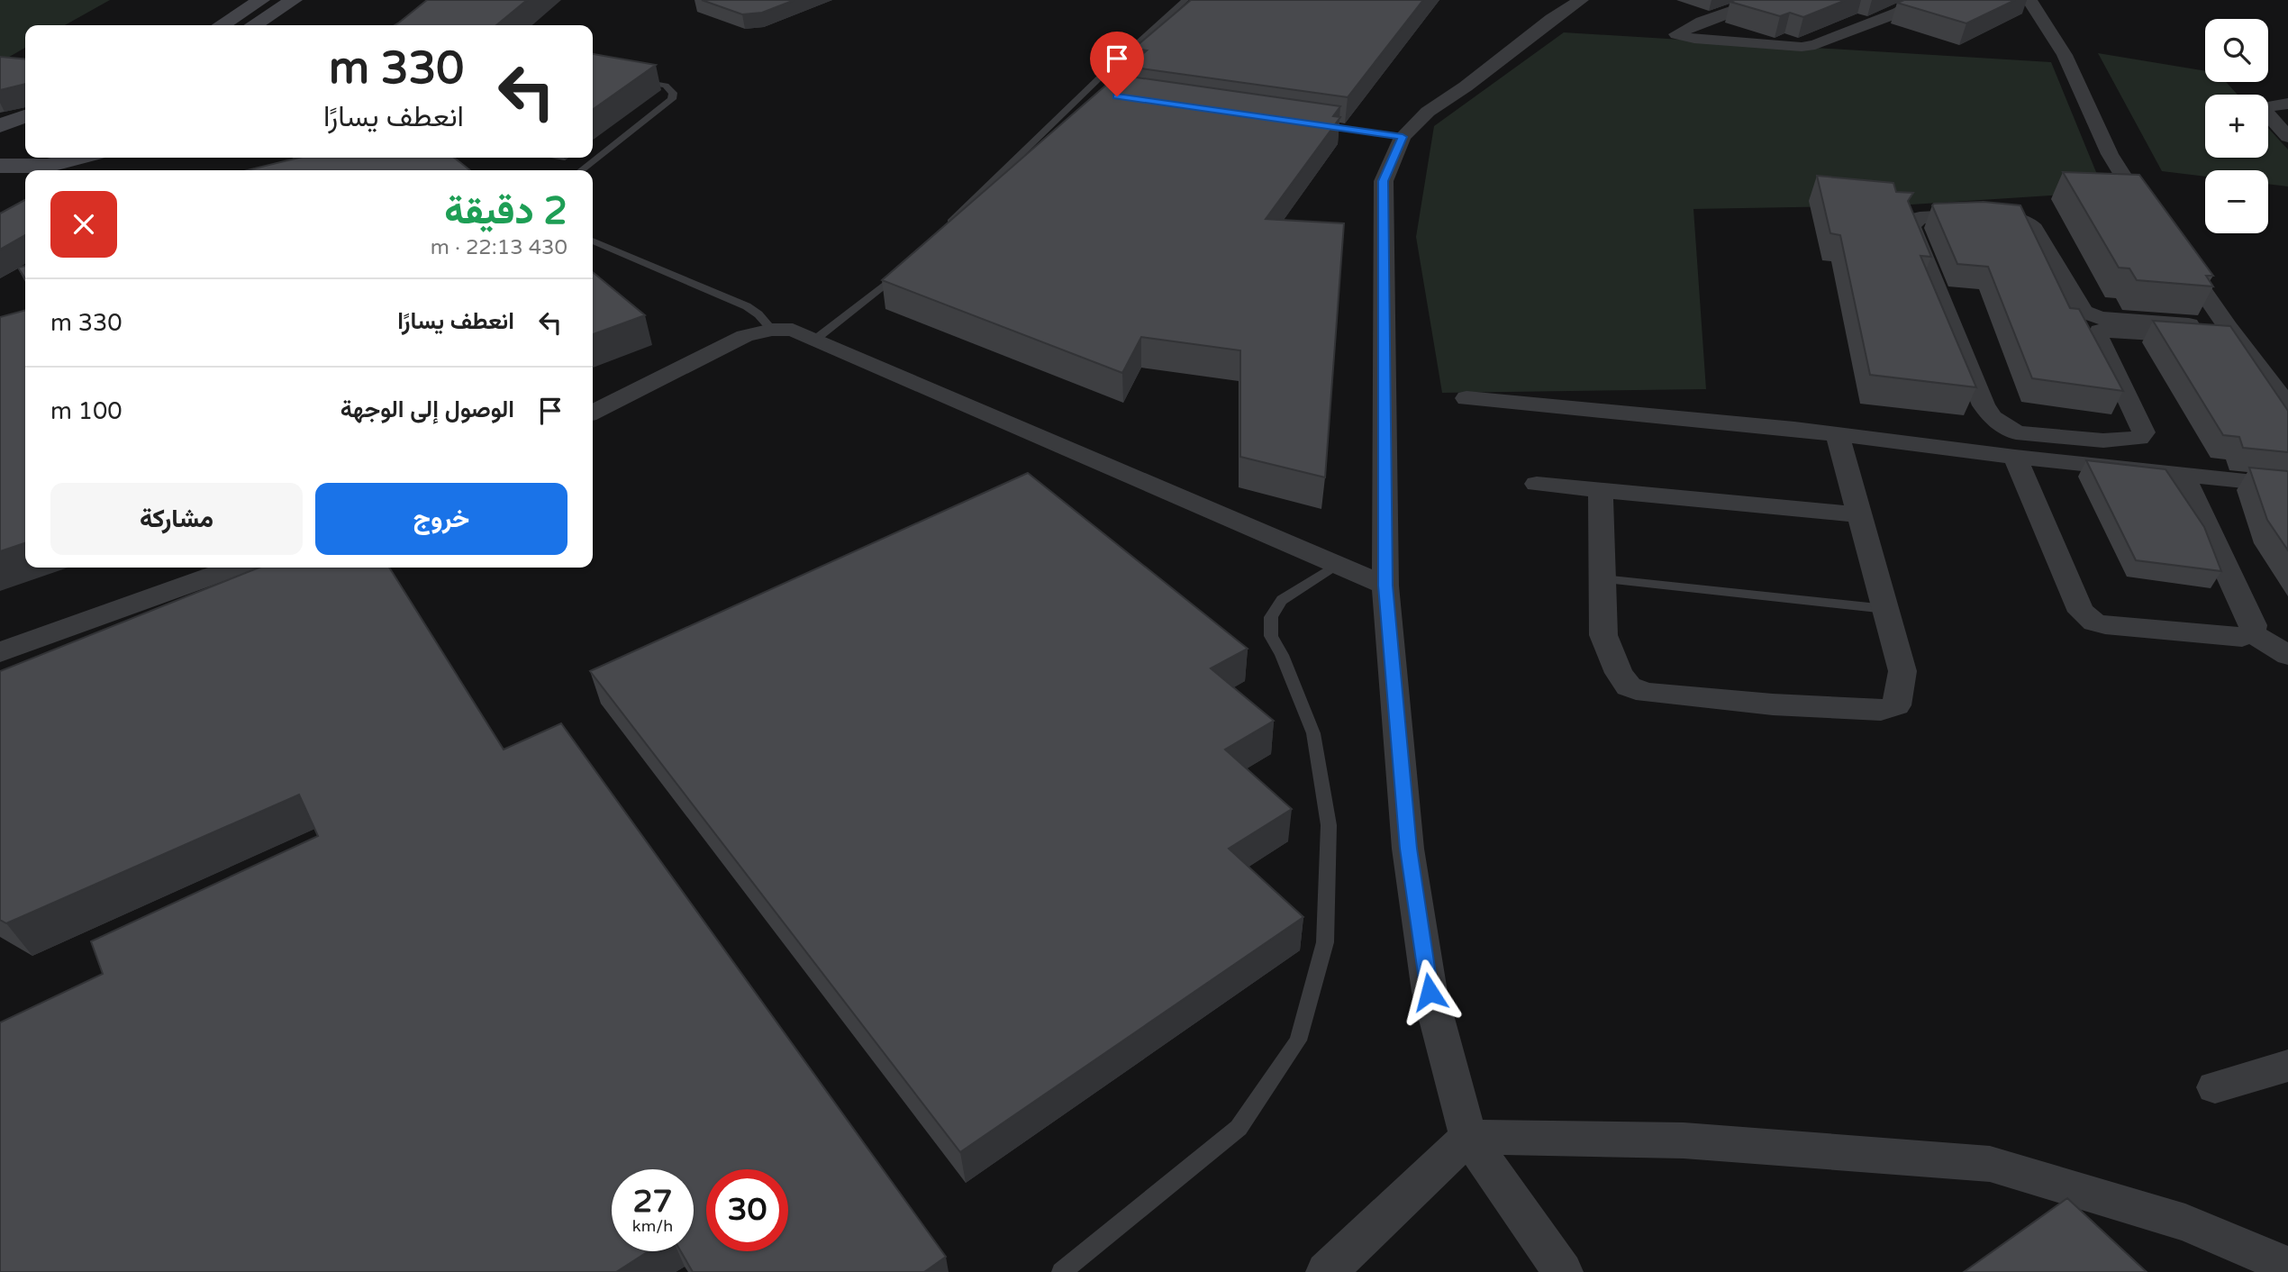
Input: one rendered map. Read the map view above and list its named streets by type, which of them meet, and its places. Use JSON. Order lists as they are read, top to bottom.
{
  "page": {
    "map_buttons": ["+", "−"],
    "turn": ["330 m", "انعطف يسارًا"],
    "heading": ["2 دقيقة", "430 m · 22:13"],
    "list": [
      {
        "name": "انعطف يسارًا",
        "value": "330 m"
      },
      {
        "name": "الوصول إلى الوجهة",
        "value": "100 m"
      }
    ],
    "buttons": ["خروج", "مشاركة"],
    "speed": "27 km/h",
    "limit": "30"
  }
}
